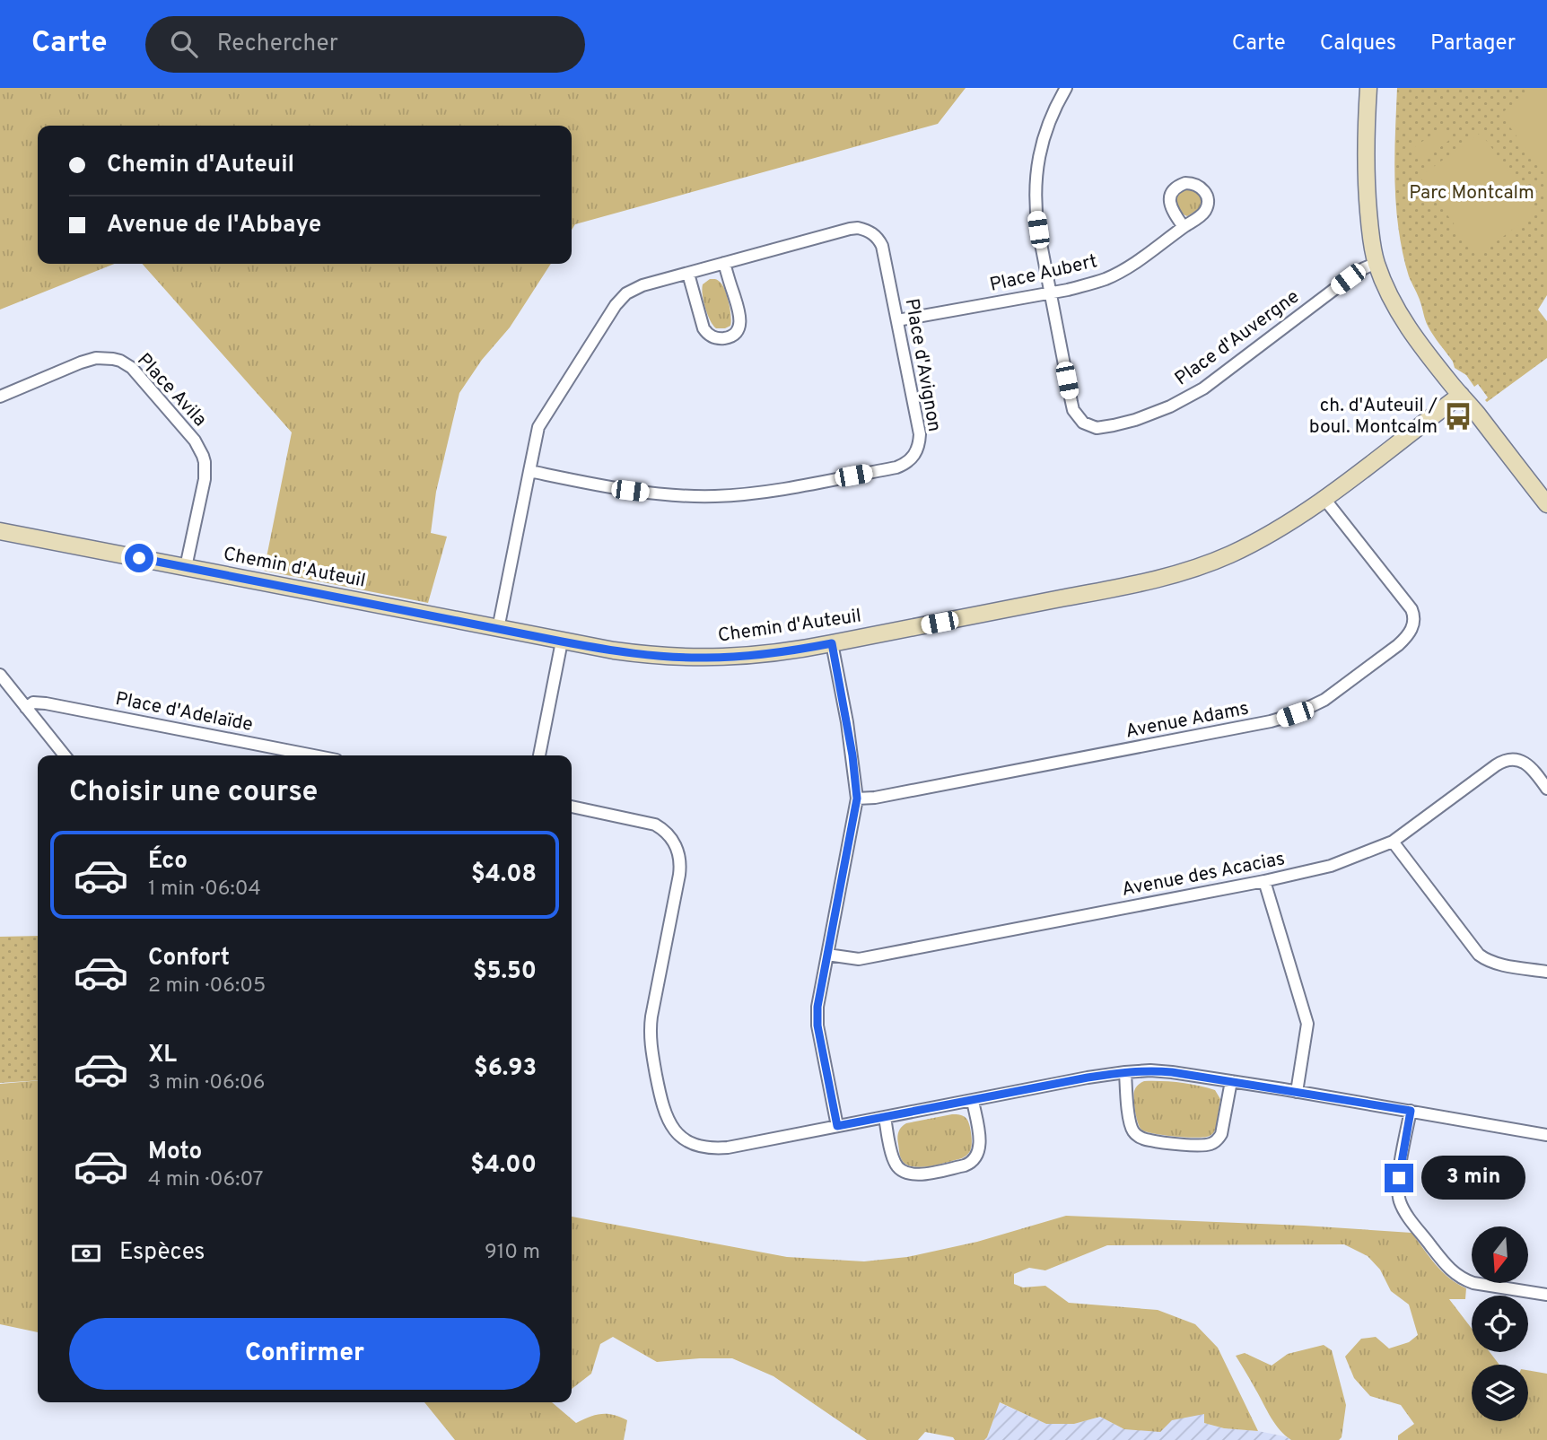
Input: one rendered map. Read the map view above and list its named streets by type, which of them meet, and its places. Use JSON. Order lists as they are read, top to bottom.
{
  "streets": {
    "street": [
      "Place Aubert",
      "Place d'Auvergne",
      "Place d'Avignon",
      "Place Avila",
      "Chemin d'Auteuil",
      "Place d'Adelaïde",
      "Avenue Adams",
      "Avenue des Acacias"
    ]
  },
  "crossings": [
    ["Place Aubert", "Place d'Auvergne"],
    ["Place Aubert", "Place d'Avignon"],
    ["Place d'Avignon", "Chemin d'Auteuil"],
    ["Place Avila", "Chemin d'Auteuil"],
    ["Chemin d'Auteuil", "Avenue Adams"]
  ],
  "parks": ["Parc Montcalm"],
  "places": {
    "bus stop": ["ch. d'Auteuil / boul. Montcalm"]
  },
  "north": "bottom",
  "page": {
    "header": "Carte",
    "search": "Rechercher",
    "nav": ["Carte", "Calques", "Partager"],
    "banner": ["Chemin d'Auteuil", "Avenue de l'Abbaye"],
    "heading": "Choisir une course",
    "list": [
      {
        "name": "Éco",
        "note": "1 min · 06:04",
        "value": "$4.08"
      },
      {
        "name": "Confort",
        "note": "2 min · 06:05",
        "value": "$5.50"
      },
      {
        "name": "XL",
        "note": "3 min · 06:06",
        "value": "$6.93"
      },
      {
        "name": "Moto",
        "note": "4 min · 06:07",
        "value": "$4.00"
      }
    ],
    "bubble": "3 min",
    "pay": ["Espèces", "910 m"],
    "buttons": "Confirmer"
  }
}
